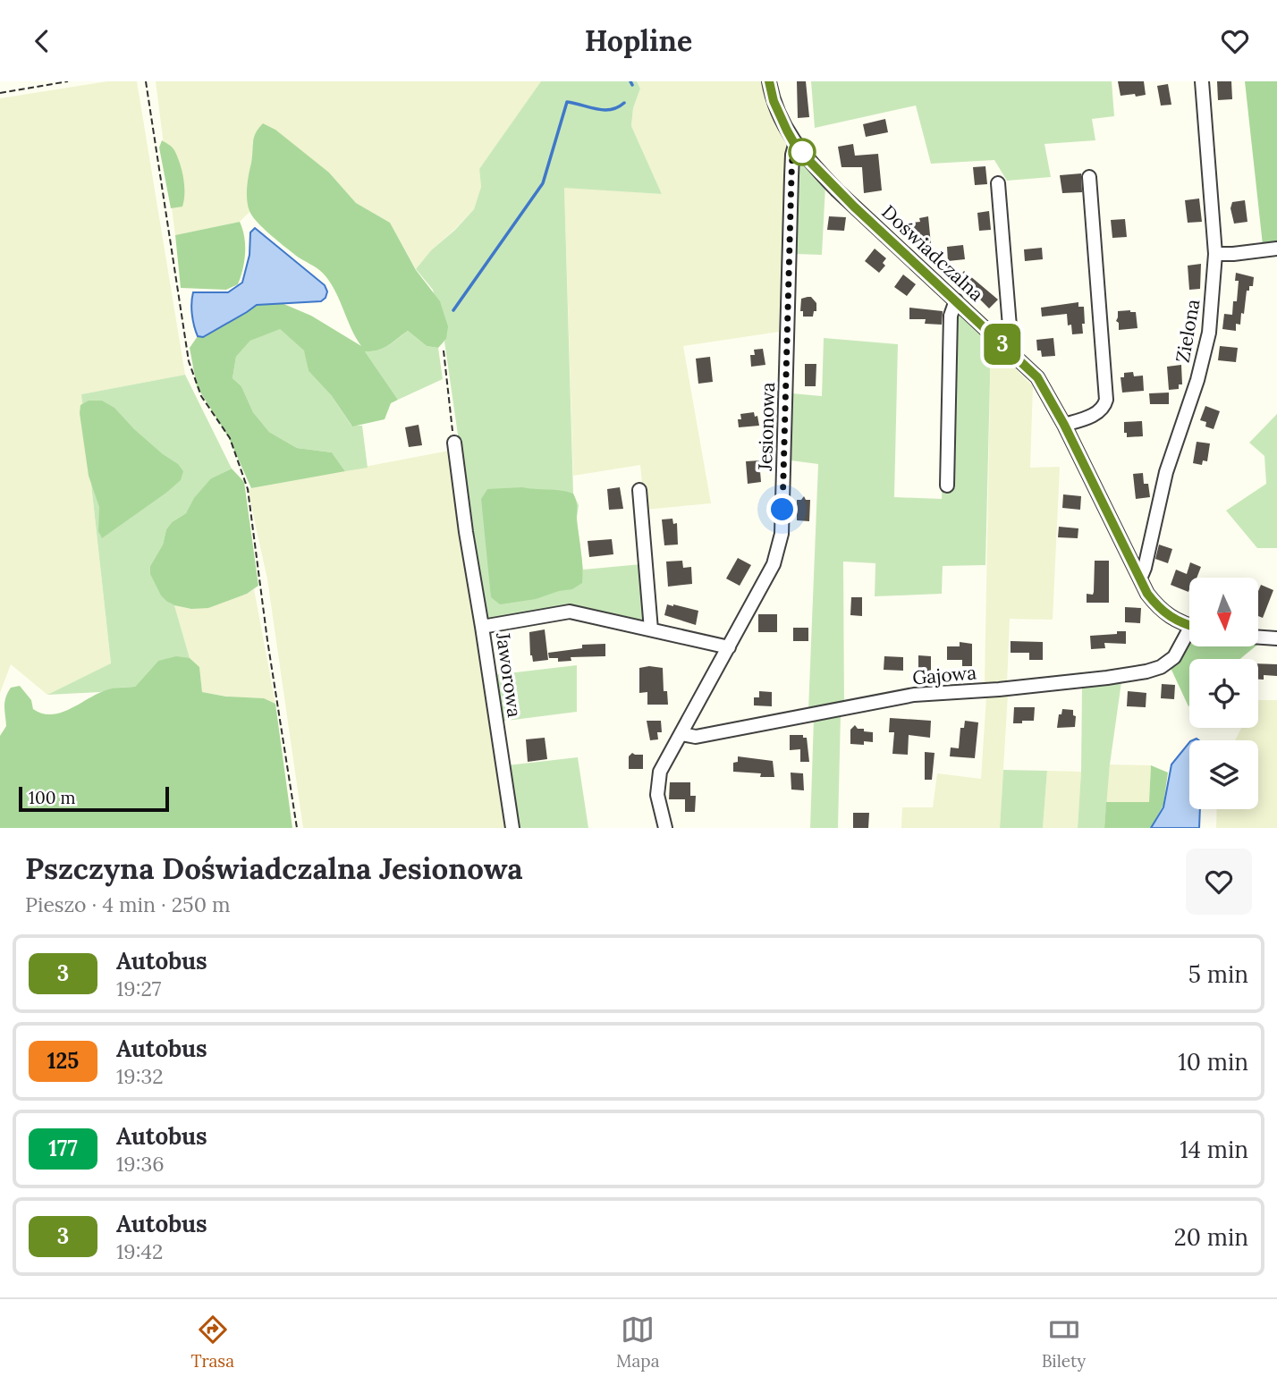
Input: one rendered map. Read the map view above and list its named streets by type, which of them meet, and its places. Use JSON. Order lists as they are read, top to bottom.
{
  "streets": {
    "street": [
      "Doświadczalna",
      "Zielona",
      "Jesionowa",
      "Jaworowa",
      "Gajowa"
    ]
  },
  "crossings": [
    ["Doświadczalna", "Zielona"],
    ["Doświadczalna", "Jesionowa"],
    ["Jesionowa", "Jaworowa"],
    ["Jesionowa", "Gajowa"]
  ],
  "lines": ["bus line 3"],
  "scale_bar": "100 m",
  "north": "bottom",
  "page": {
    "header": "Hopline",
    "on_map": "3",
    "scale": "100 m",
    "heading": ["Pszczyna Doświadczalna Jesionowa", "Pieszo · 4 min · 250 m"],
    "list": [
      {
        "mark": "3",
        "name": "Autobus",
        "note": "19:27",
        "value": "5 min"
      },
      {
        "mark": "125",
        "name": "Autobus",
        "note": "19:32",
        "value": "10 min"
      },
      {
        "mark": "177",
        "name": "Autobus",
        "note": "19:36",
        "value": "14 min"
      },
      {
        "mark": "3",
        "name": "Autobus",
        "note": "19:42",
        "value": "20 min"
      }
    ],
    "tabs": ["Trasa", "Mapa", "Bilety"]
  }
}
